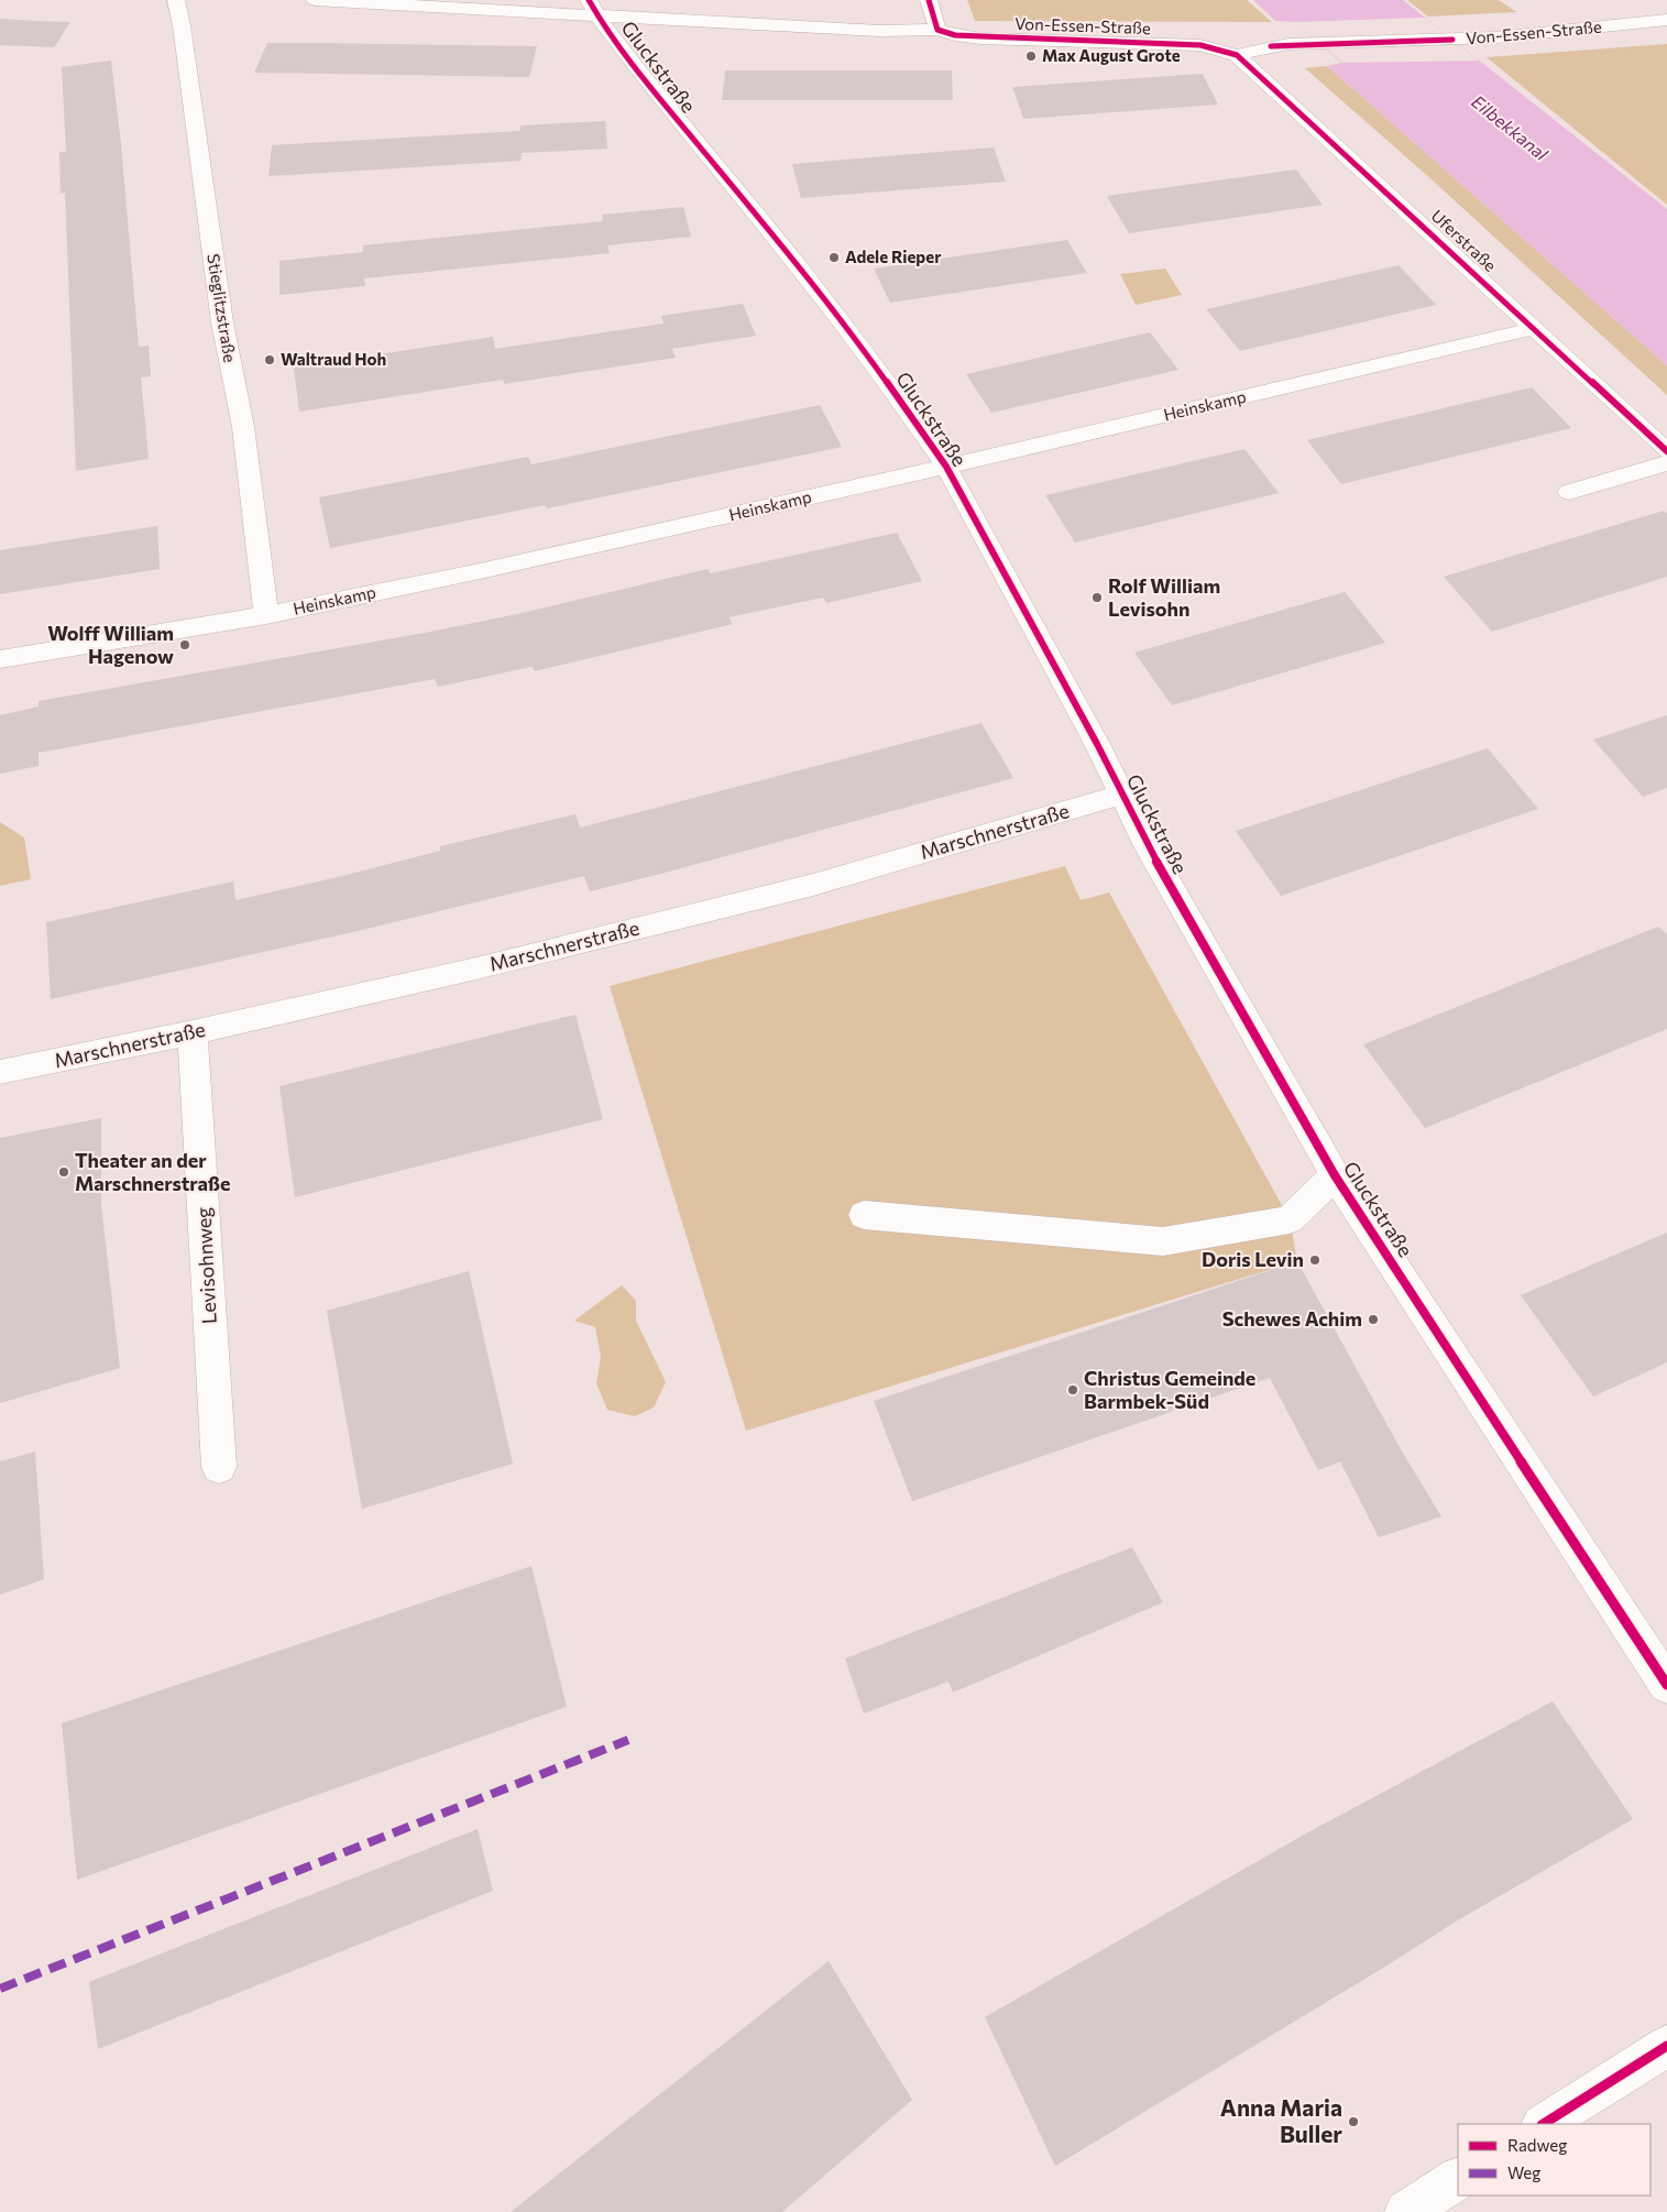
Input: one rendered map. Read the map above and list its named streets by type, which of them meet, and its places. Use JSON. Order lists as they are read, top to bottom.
{
  "streets": {
    "street": [
      "Von-Essen-Straße",
      "Gluckstraße",
      "Uferstraße",
      "Stieglitzstraße",
      "Heinskamp",
      "Marschnerstraße",
      "Levisohnweg"
    ]
  },
  "crossings": [
    ["Von-Essen-Straße", "Gluckstraße"],
    ["Von-Essen-Straße", "Uferstraße"],
    ["Gluckstraße", "Heinskamp"],
    ["Gluckstraße", "Marschnerstraße"],
    ["Uferstraße", "Heinskamp"],
    ["Stieglitzstraße", "Heinskamp"],
    ["Marschnerstraße", "Levisohnweg"]
  ],
  "water": ["Eilbekkanal"],
  "places": [
    "Max August Grote",
    "Adele Rieper",
    "Waltraud Hoh",
    "Rolf William Levisohn",
    "Wolff William Hagenow",
    "Theater an der Marschnerstraße",
    "Doris Levin",
    "Schewes Achim",
    "Christus Gemeinde Barmbek-Süd",
    "Anna Maria Buller"
  ],
  "legend": ["Radweg", "Weg"]
}
